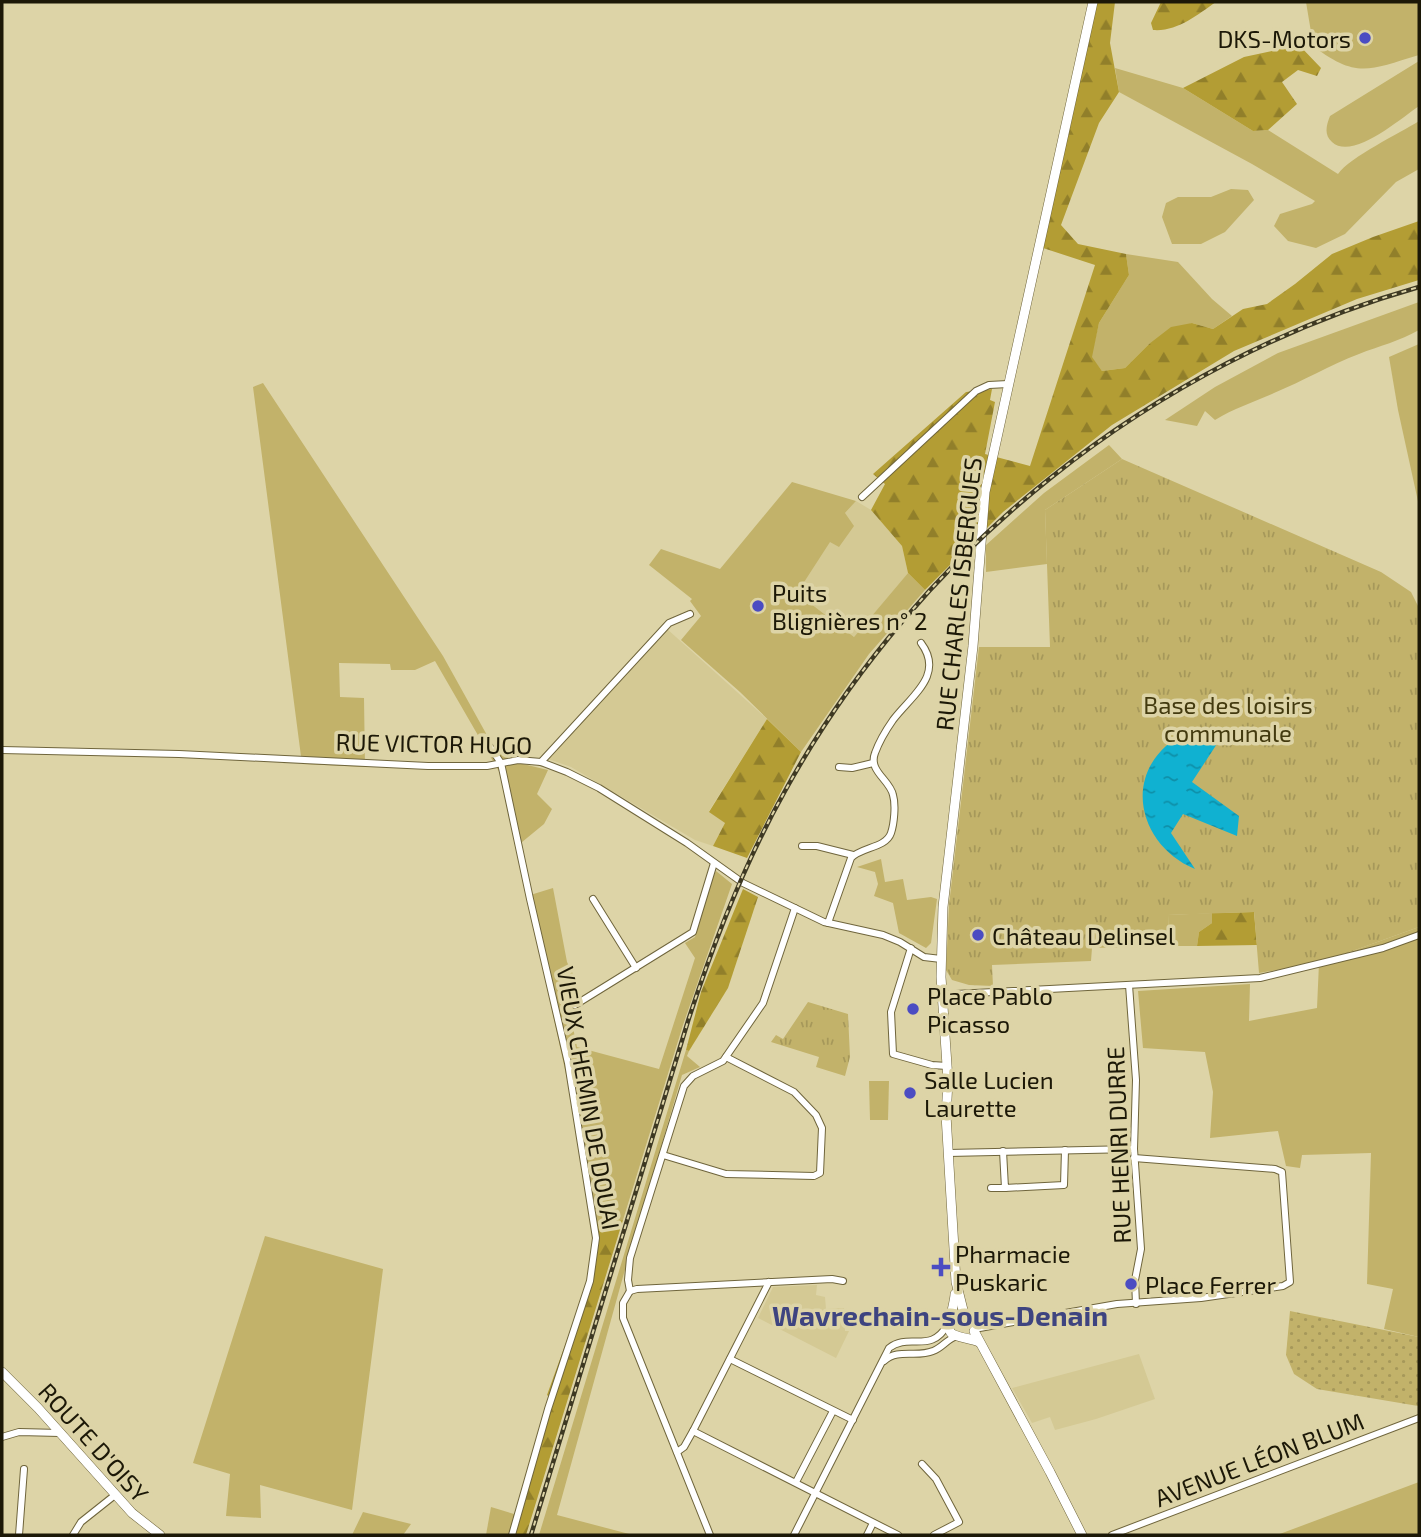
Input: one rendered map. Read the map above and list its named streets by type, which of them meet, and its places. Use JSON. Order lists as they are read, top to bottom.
{
  "streets": {
    "main road": ["RUE CHARLES ISBERGUES", "ROUTE D'OISY"],
    "street": [
      "RUE VICTOR HUGO",
      "VIEUX CHEMIN DE DOUAI",
      "RUE HENRI DURRE",
      "AVENUE LÉON BLUM"
    ]
  },
  "crossings": [
    ["RUE CHARLES ISBERGUES", "RUE VICTOR HUGO"],
    ["RUE VICTOR HUGO", "VIEUX CHEMIN DE DOUAI"]
  ],
  "districts": ["Wavrechain-sous-Denain"],
  "parks": ["Base des loisirs communale"],
  "places": {
    "other": [
      "DKS-Motors",
      "Puits Blignières n° 2",
      "Château Delinsel",
      "Place Pablo Picasso",
      "Salle Lucien Laurette",
      "Place Ferrer"
    ],
    "health": ["Pharmacie Puskaric"]
  }
}
